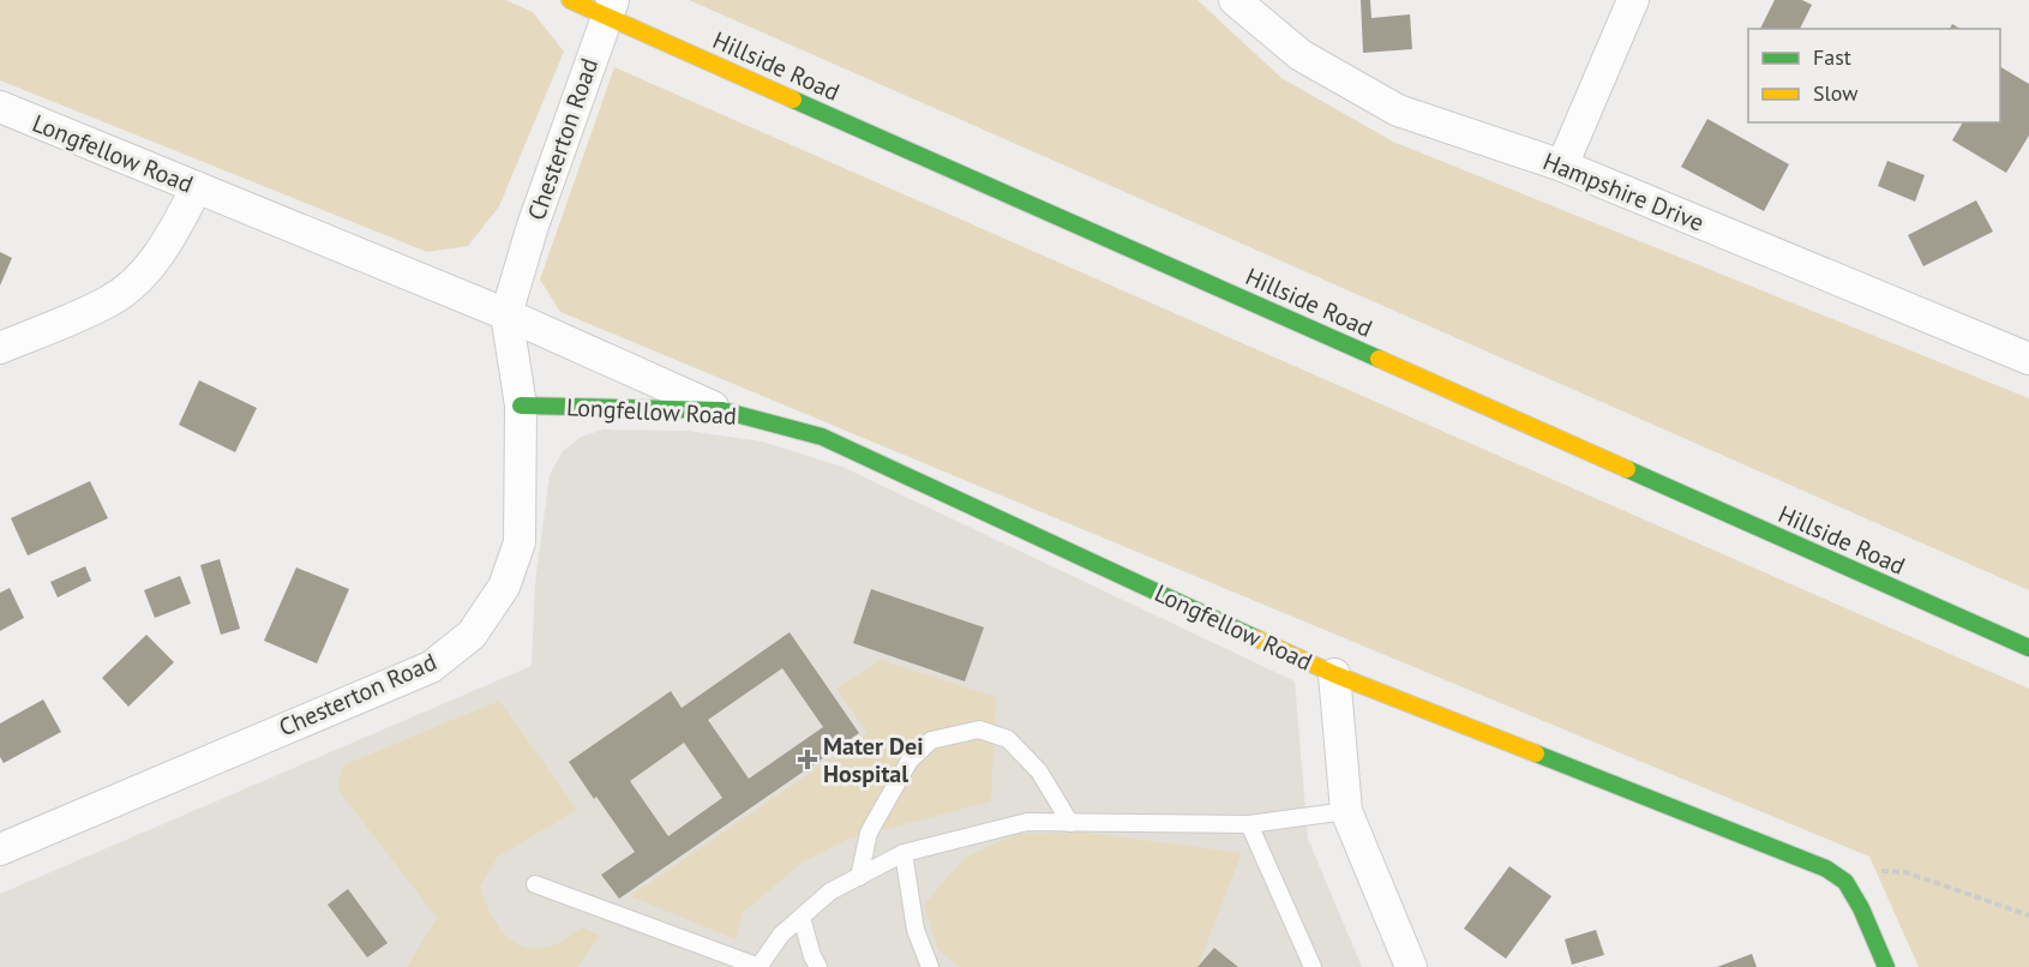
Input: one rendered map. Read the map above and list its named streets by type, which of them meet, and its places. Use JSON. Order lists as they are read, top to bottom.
{
  "streets": {
    "main road": ["Hillside Road", "Longfellow Road"],
    "street": ["Chesterton Road", "Hampshire Drive"]
  },
  "crossings": [
    ["Hillside Road", "Chesterton Road"],
    ["Chesterton Road", "Longfellow Road"]
  ],
  "places": {
    "health": ["Mater Dei Hospital"]
  },
  "legend": ["Fast", "Slow"]
}
